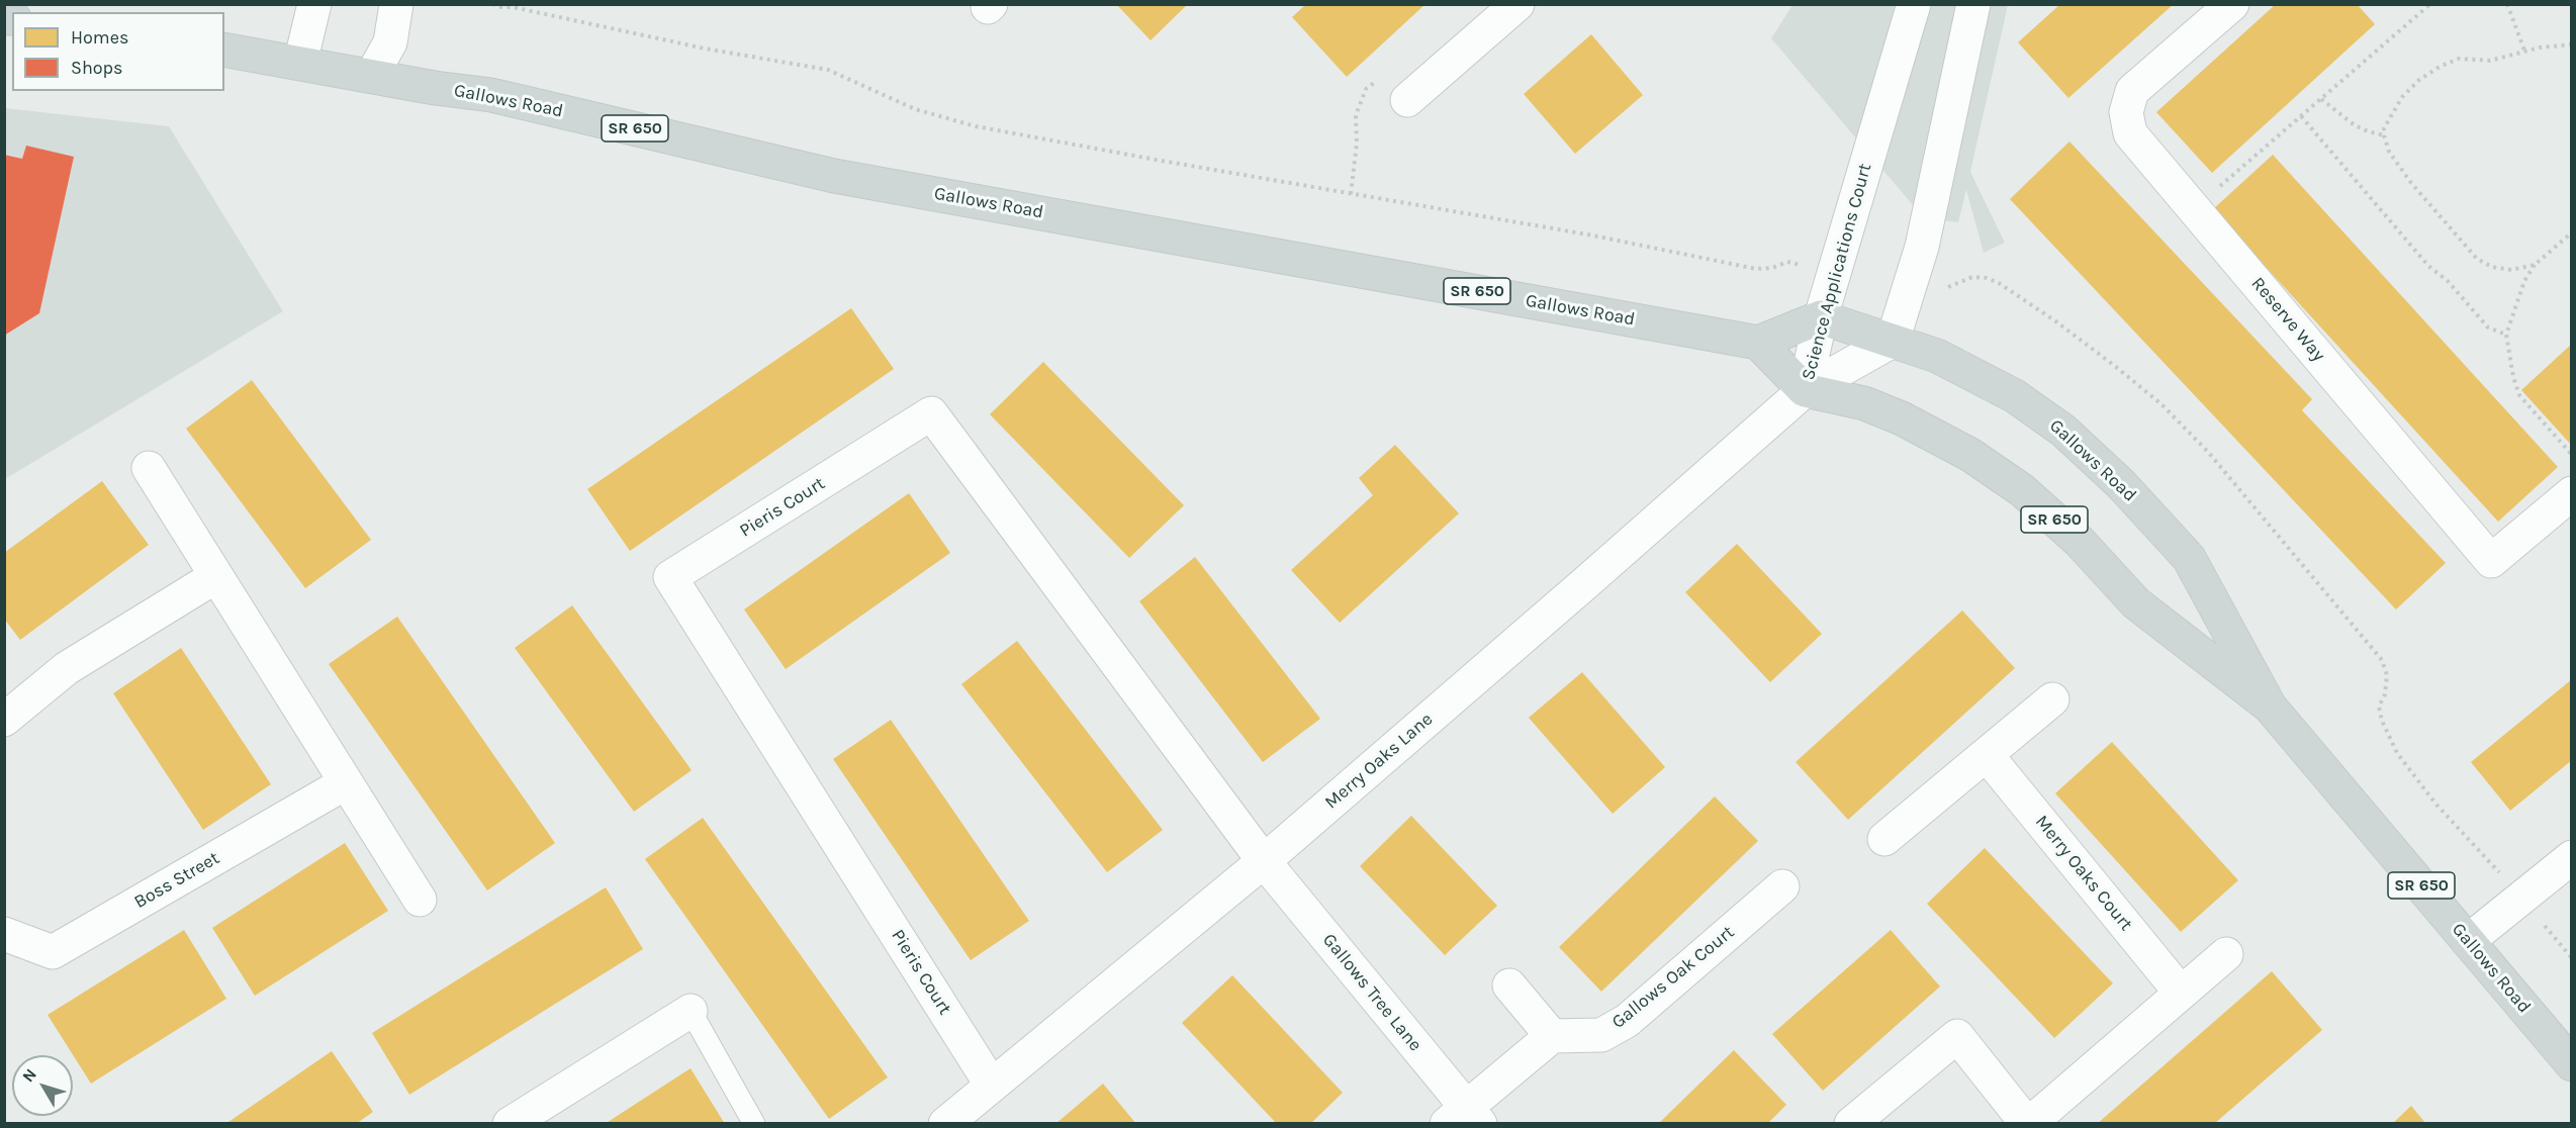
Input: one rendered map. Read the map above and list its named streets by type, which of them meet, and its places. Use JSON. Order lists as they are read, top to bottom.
{
  "streets": {
    "main road": ["Gallows Road", "SR 650"],
    "street": [
      "Science Applications Court",
      "Reserve Way",
      "Pieris Court",
      "Merry Oaks Lane",
      "Merry Oaks Court",
      "Boss Street",
      "Gallows Oak Court",
      "Gallows Tree Lane"
    ]
  },
  "crossings": [
    ["Gallows Road", "Science Applications Court"],
    ["Gallows Road", "Merry Oaks Lane"],
    ["Science Applications Court", "Merry Oaks Lane"],
    ["Pieris Court", "Merry Oaks Lane"],
    ["Pieris Court", "Gallows Tree Lane"],
    ["Merry Oaks Lane", "Gallows Tree Lane"]
  ],
  "legend": ["Homes", "Shops"],
  "north": "top left"
}
